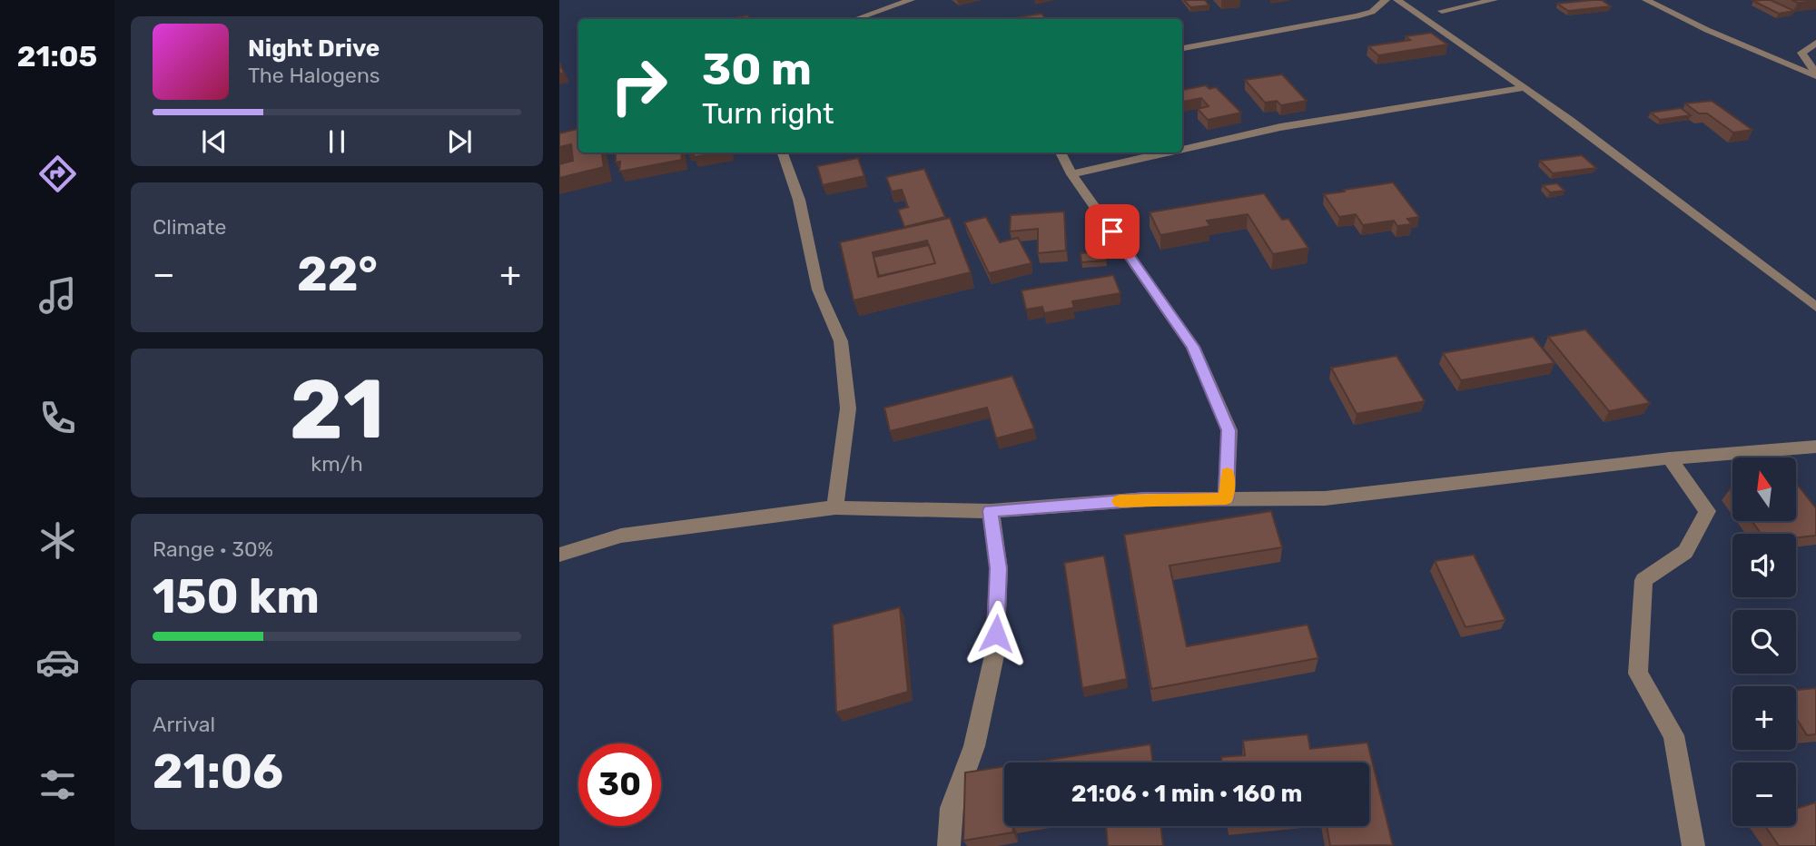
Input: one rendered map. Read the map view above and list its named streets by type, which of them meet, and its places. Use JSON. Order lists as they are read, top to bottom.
{
  "north": "top",
  "page": {
    "tabs": "21:05",
    "turn": ["30 m", "Turn right"],
    "song": ["Night Drive", "The Halogens"],
    "tile": [
      "Climate",
      ["21", "km/h"],
      ["Range · 30%", "150 km"],
      ["Arrival", "21:06"]
    ],
    "heat": ["−", "22°", "+"],
    "map_buttons": ["+", "−"],
    "limit": "30",
    "trip": "21:06 · 1 min · 160 m"
  }
}
